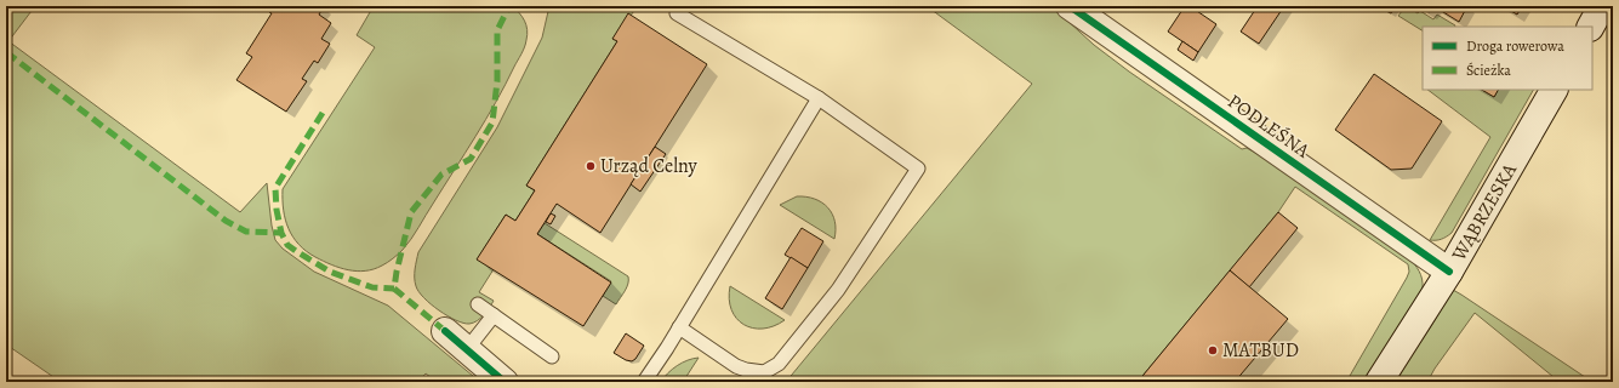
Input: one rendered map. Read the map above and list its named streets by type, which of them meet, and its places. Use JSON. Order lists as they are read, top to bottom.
{
  "streets": {
    "street": ["PODLEŚNA", "WĄBRZESKA"]
  },
  "crossings": [
    ["PODLEŚNA", "WĄBRZESKA"]
  ],
  "places": ["Urząd Celny", "MATBUD"],
  "legend": ["Droga rowerowa", "Ścieżka"]
}
